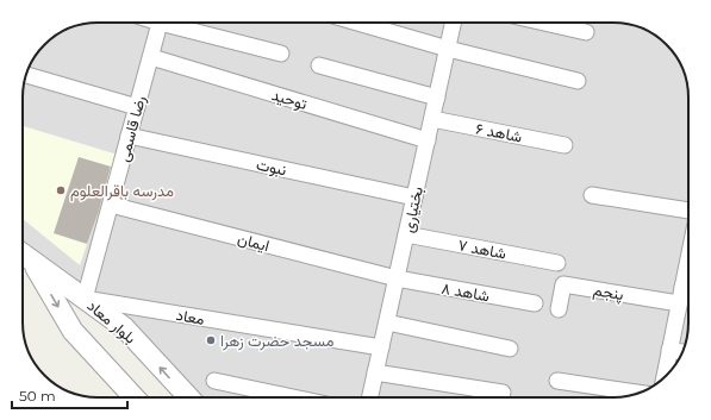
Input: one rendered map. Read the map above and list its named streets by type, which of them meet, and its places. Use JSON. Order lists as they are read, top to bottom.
{
  "streets": {
    "street": [
      "توحید",
      "رضا قاسمی",
      "شاهد ۶",
      "نبوت",
      "بختیاری",
      "ایمان",
      "شاهد ۷",
      "شاهد ۸",
      "پنجم",
      "معاد",
      "بلوار معاد"
    ]
  },
  "crossings": [
    ["توحید", "رضا قاسمی"],
    ["توحید", "بختیاری"],
    ["رضا قاسمی", "نبوت"],
    ["رضا قاسمی", "ایمان"],
    ["رضا قاسمی", "معاد"],
    ["رضا قاسمی", "بلوار معاد"],
    ["شاهد ۶", "بختیاری"],
    ["نبوت", "بختیاری"],
    ["بختیاری", "ایمان"],
    ["بختیاری", "شاهد ۷"],
    ["بختیاری", "شاهد ۸"],
    ["بختیاری", "معاد"],
    ["ایمان", "شاهد ۸"],
    ["معاد", "بلوار معاد"]
  ],
  "places": ["مدرسه باقرالعلوم", "مسجد حضرت زهرا"],
  "scale_bar": "50 m"
}
